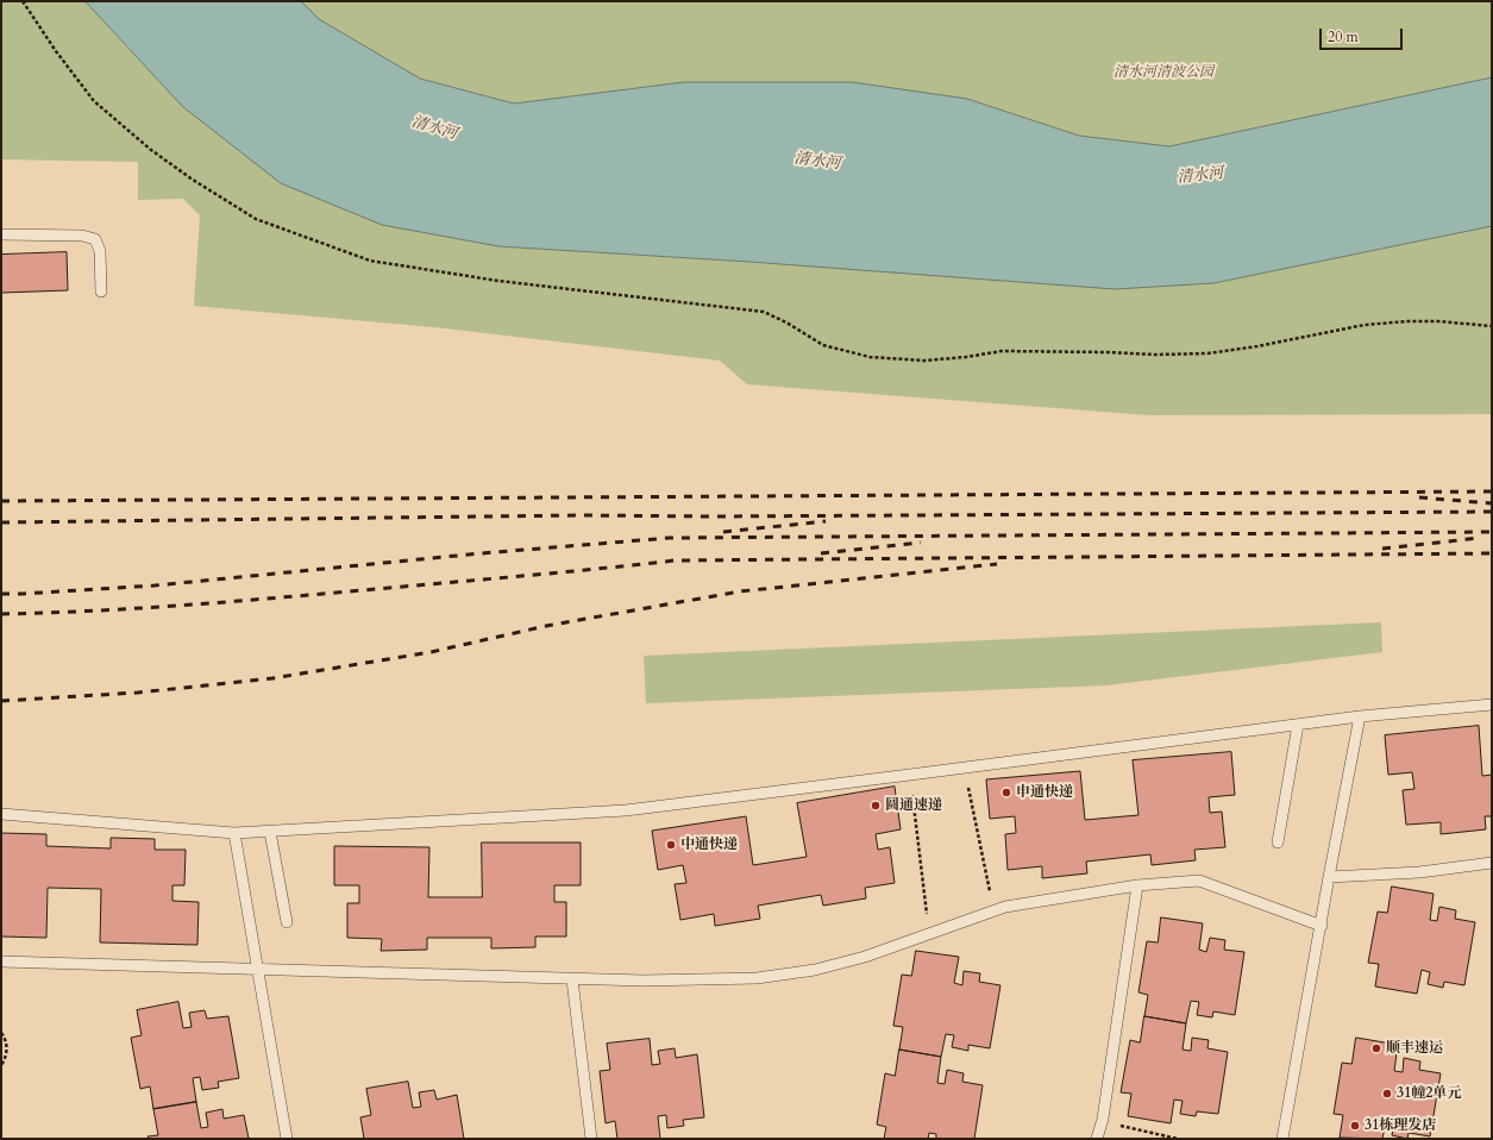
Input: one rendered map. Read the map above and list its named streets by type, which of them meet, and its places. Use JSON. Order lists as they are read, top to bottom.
{
  "water": ["清水河"],
  "parks": ["清水河清波公园"],
  "places": [
    "申通快递",
    "圆通速递",
    "中通快递",
    "顺丰速运",
    "31幢2单元",
    "31栋理发店"
  ],
  "scale_bar": "20 m"
}
